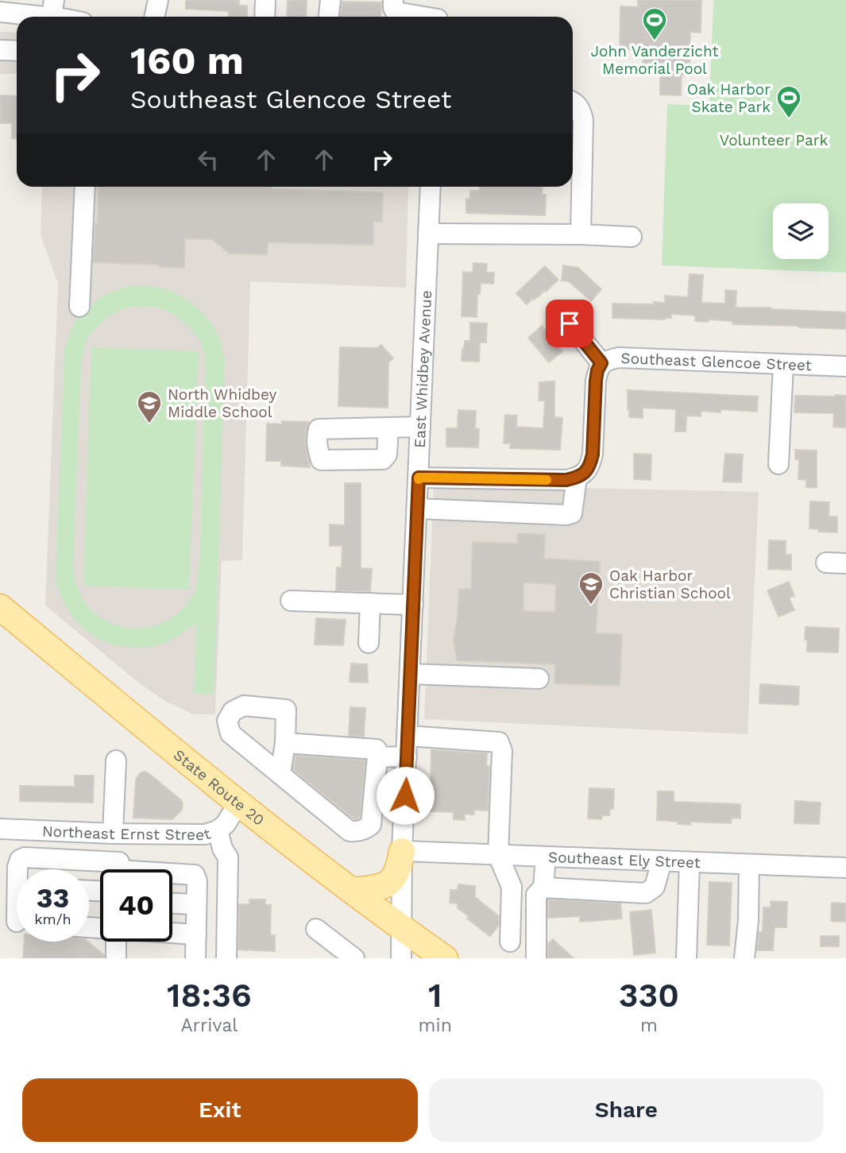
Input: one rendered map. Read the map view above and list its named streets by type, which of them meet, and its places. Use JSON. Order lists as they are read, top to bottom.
{
  "streets": {
    "main road": ["State Route 20"],
    "street": [
      "Southeast Glencoe Street",
      "East Whidbey Avenue",
      "Northeast Ernst Street",
      "Southeast Ely Street"
    ]
  },
  "crossings": [
    ["East Whidbey Avenue", "State Route 20"],
    ["East Whidbey Avenue", "Southeast Ely Street"],
    ["State Route 20", "Northeast Ernst Street"]
  ],
  "parks": ["Volunteer Park"],
  "places": {
    "sports": ["John Vanderzicht Memorial Pool", "Oak Harbor Skate Park"],
    "school or university": ["North Whidbey Middle School", "Oak Harbor Christian School"]
  },
  "page": {
    "turn": ["160 m", "Southeast Glencoe Street"],
    "speed": "33 km/h",
    "limit": "40",
    "eta": [
      "18:36",
      "Arrival",
      "1",
      "min",
      "330",
      "m"
    ],
    "buttons": ["Exit", "Share"]
  }
}
